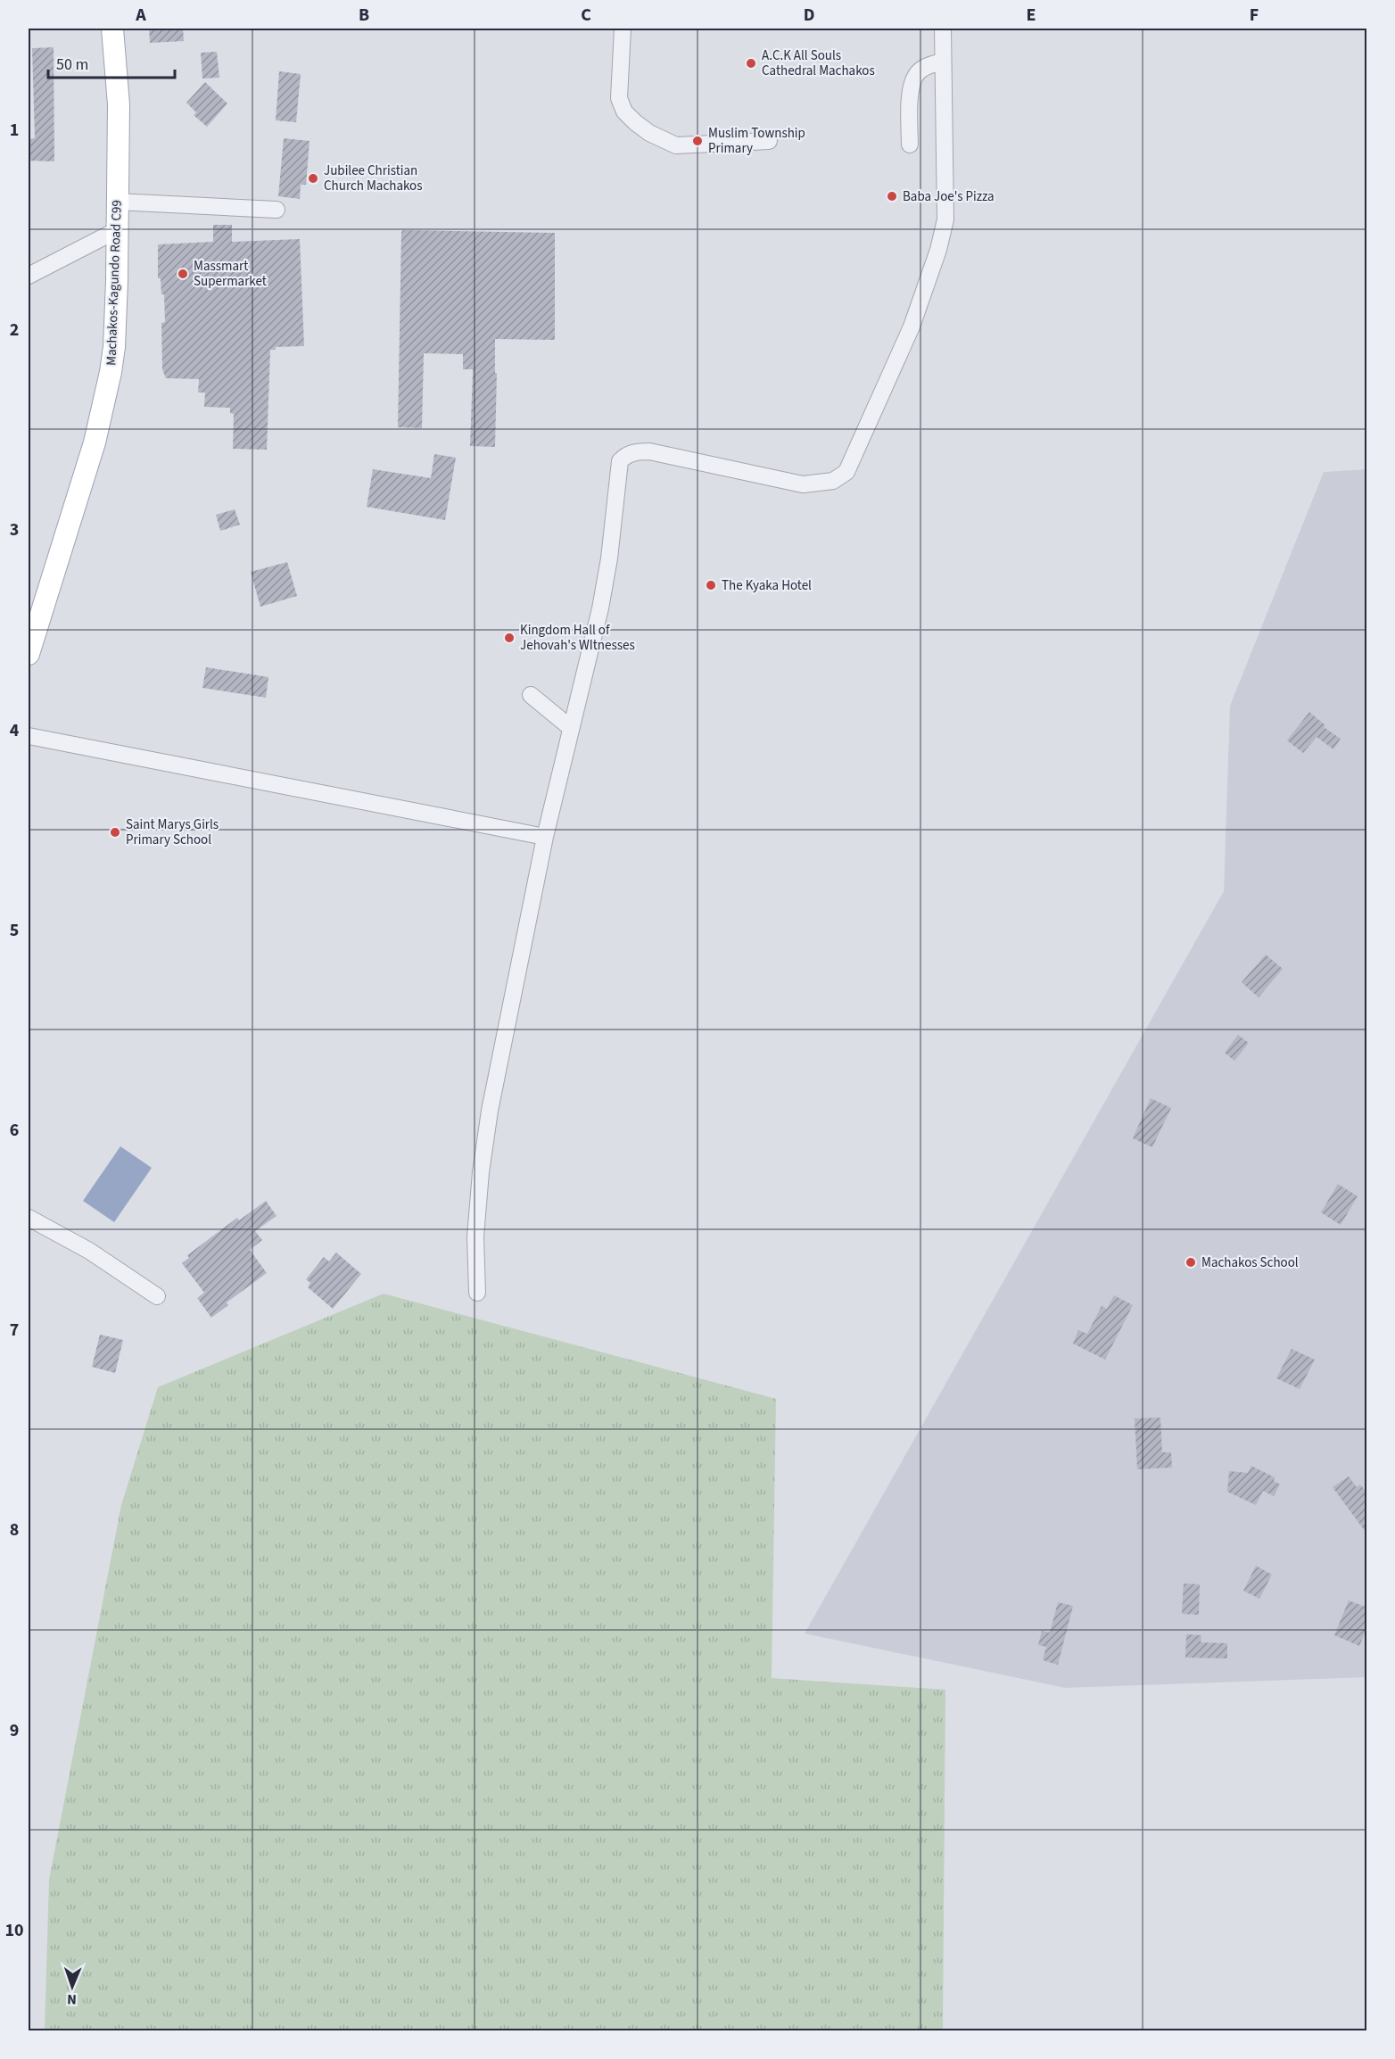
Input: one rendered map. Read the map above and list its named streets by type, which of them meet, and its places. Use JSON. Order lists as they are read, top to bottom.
{
  "streets": {
    "main road": ["Machakos-Kagundo Road C99"]
  },
  "places": [
    "A.C.K All Souls Cathedral Machakos",
    "Muslim Township Primary",
    "Jubilee Christian Church Machakos",
    "Baba Joe's Pizza",
    "Massmart Supermarket",
    "The Kyaka Hotel",
    "Kingdom Hall of Jehovah's WItnesses",
    "Saint Marys Girls Primary School",
    "Machakos School"
  ],
  "scale_bar": "50 m",
  "north": "bottom",
  "grid": {
    "columns": [
      "A",
      "B",
      "C",
      "D",
      "E",
      "F"
    ],
    "rows": [
      "1",
      "2",
      "3",
      "4",
      "5",
      "6",
      "7",
      "8",
      "9",
      "10"
    ]
  }
}
